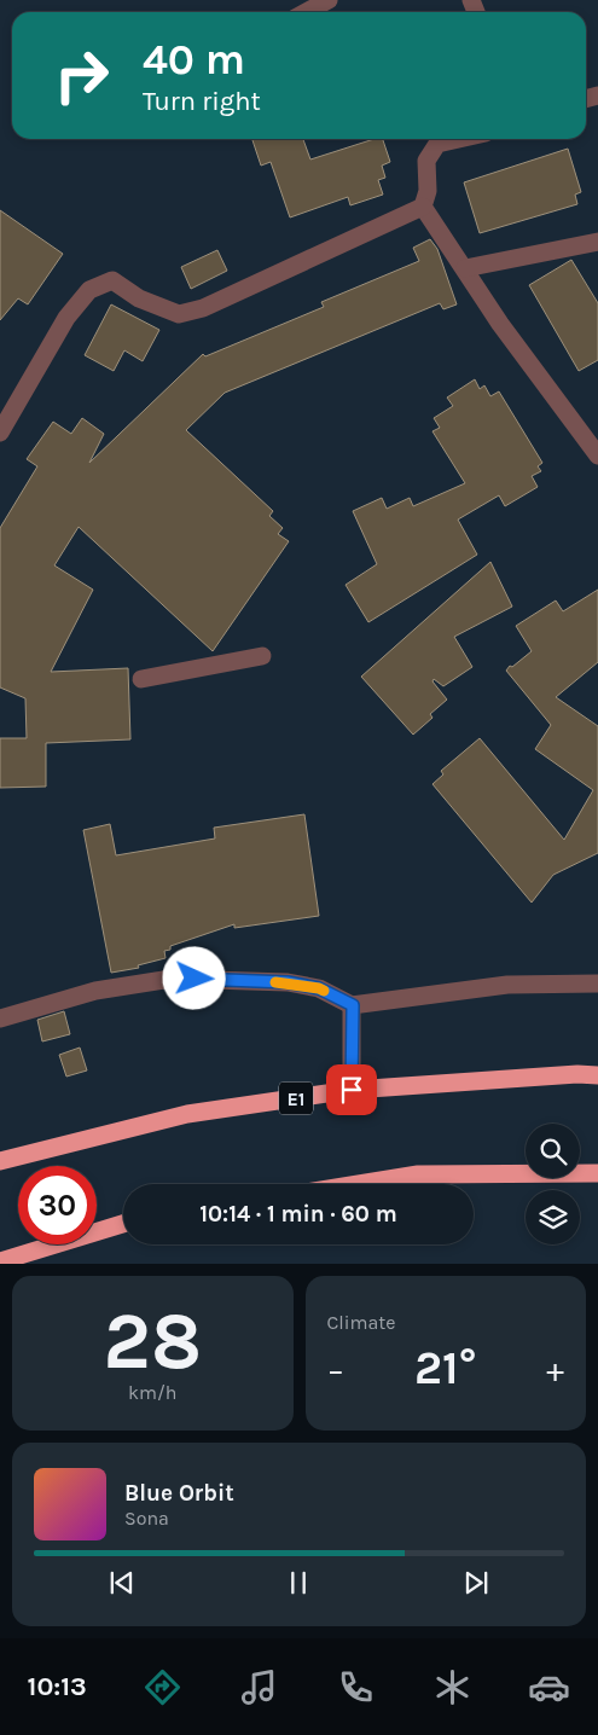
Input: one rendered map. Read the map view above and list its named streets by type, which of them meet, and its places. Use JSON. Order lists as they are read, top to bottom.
{
  "streets": {
    "highway": ["E1"]
  },
  "page": {
    "turn": ["40 m", "Turn right"],
    "limit": "30",
    "trip": "10:14 · 1 min · 60 m",
    "tile": [
      ["28", "km/h"],
      "Climate"
    ],
    "heat": ["−", "21°", "+"],
    "song": ["Blue Orbit", "Sona"],
    "tabs": "10:13"
  }
}
